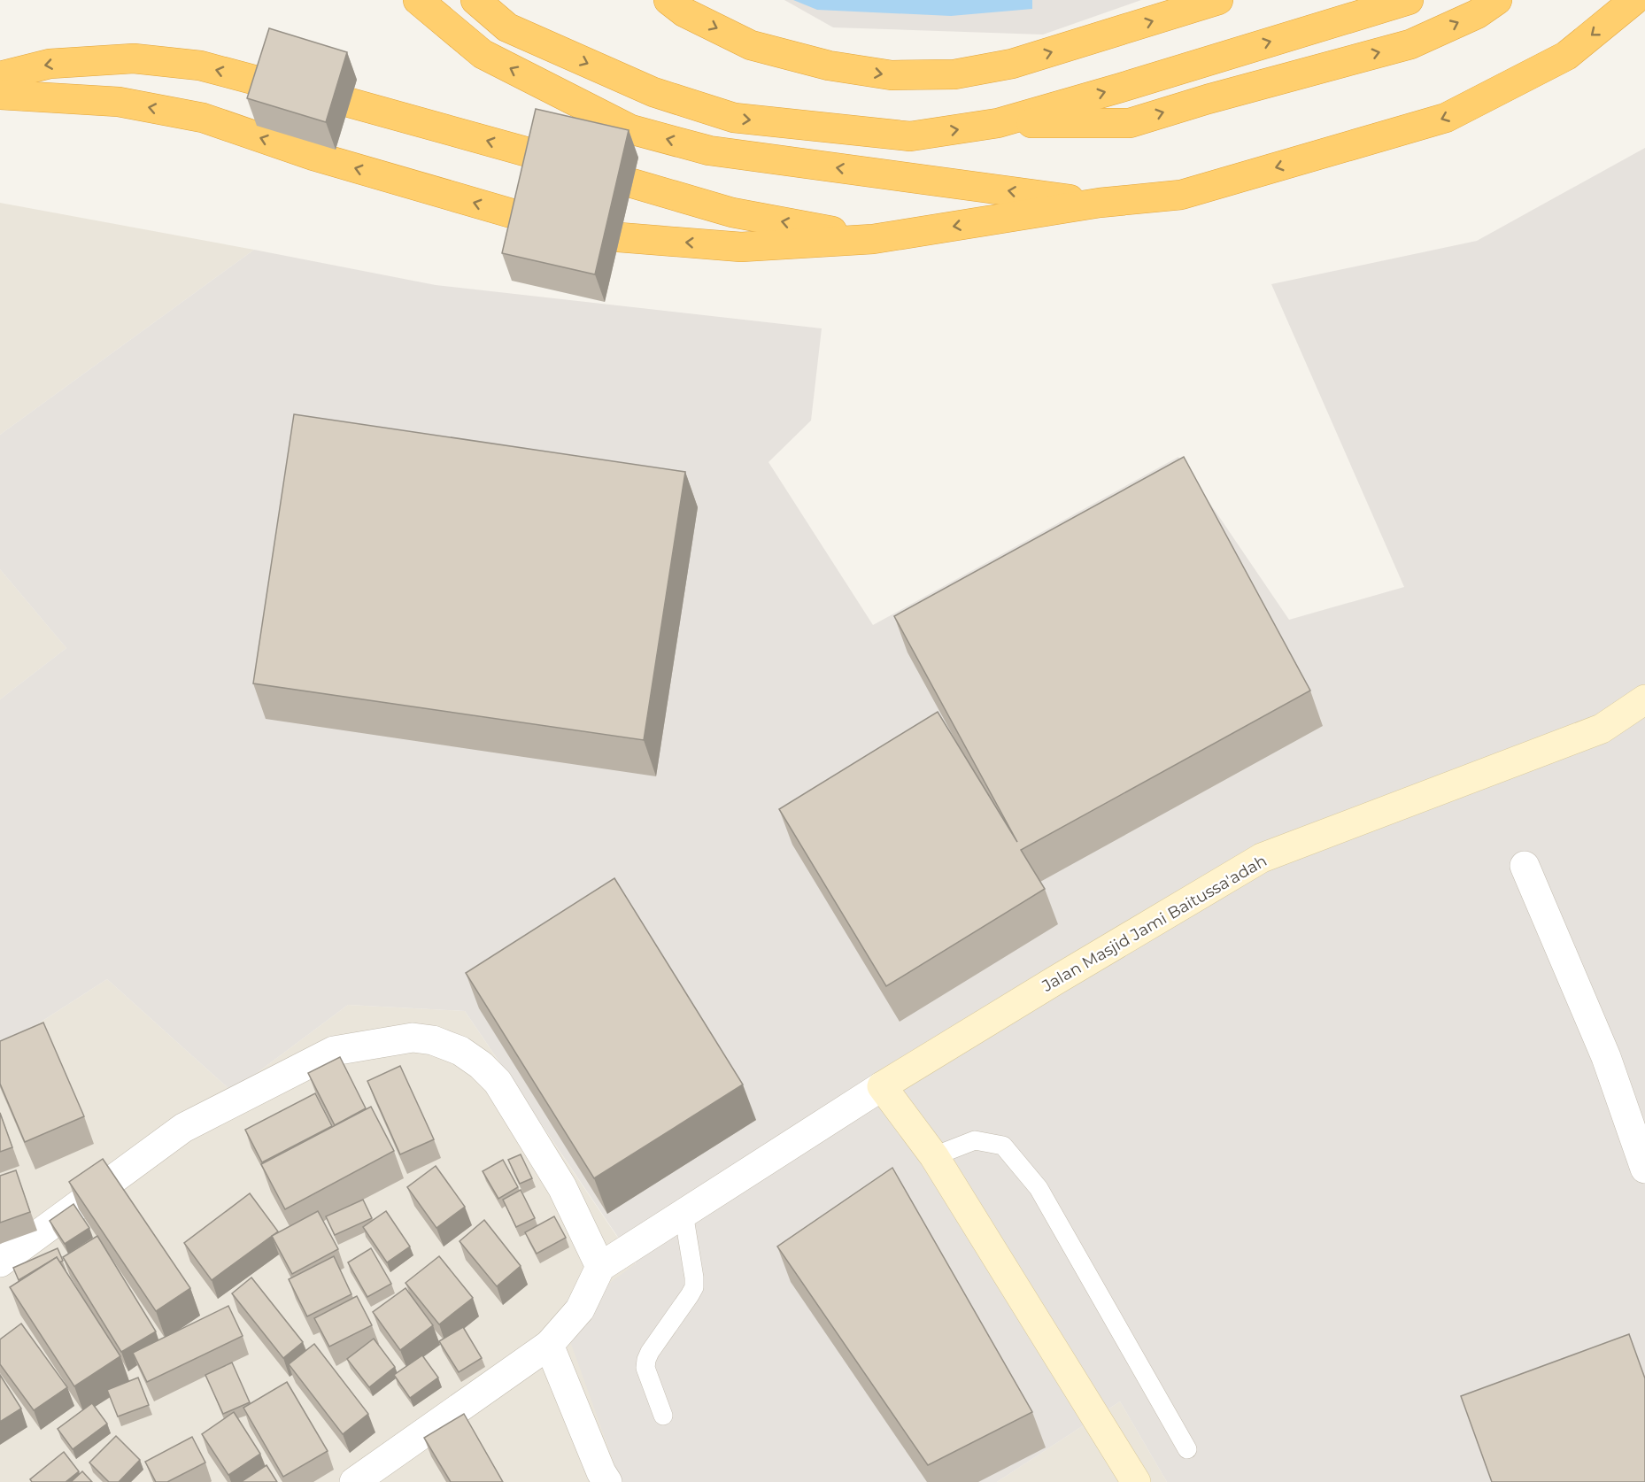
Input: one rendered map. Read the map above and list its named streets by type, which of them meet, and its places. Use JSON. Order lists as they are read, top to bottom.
{
  "streets": {
    "street": ["Jalan Masjid Jami Baitussa'adah"]
  }
}
